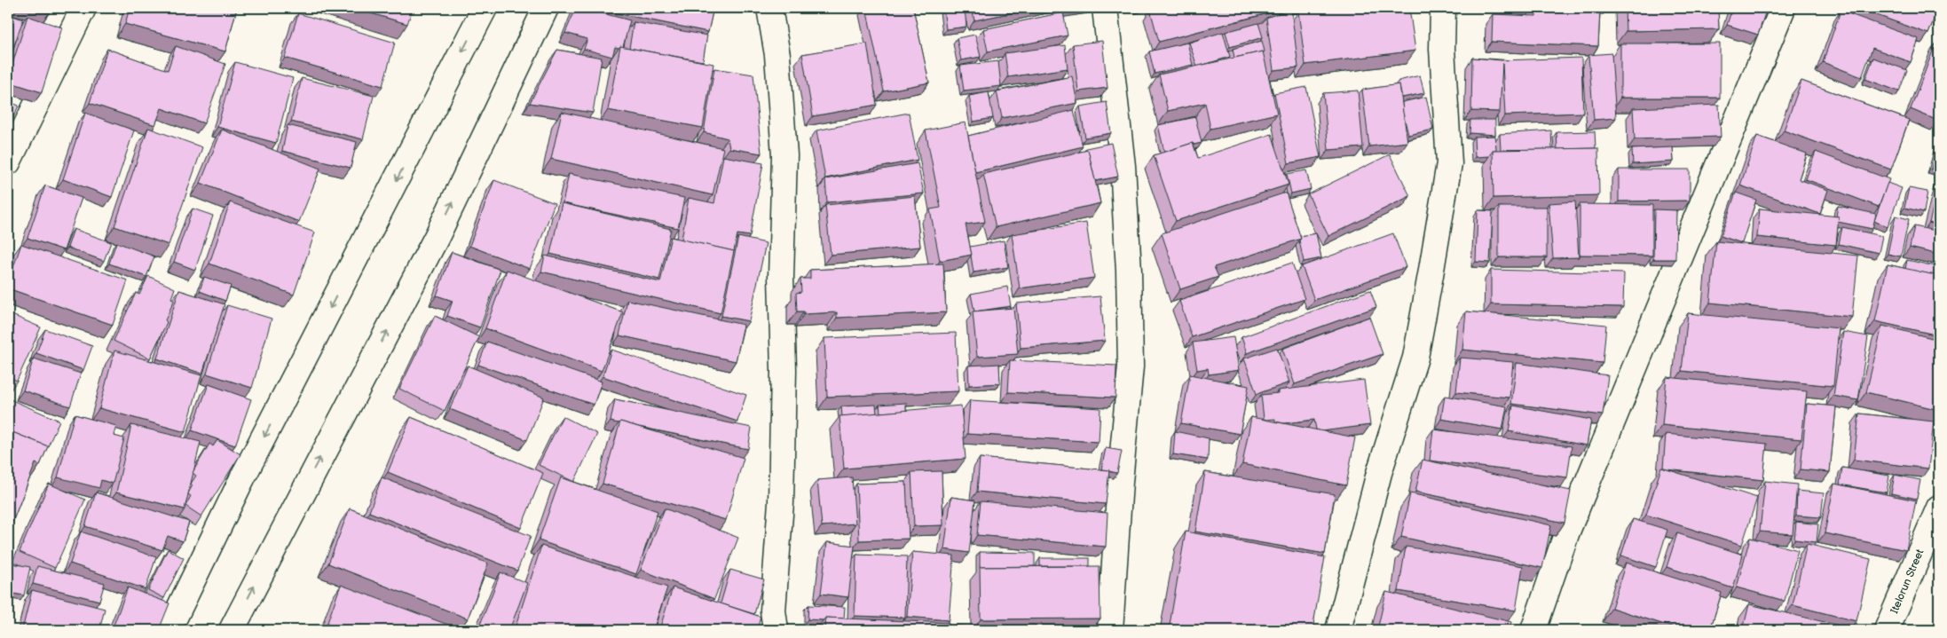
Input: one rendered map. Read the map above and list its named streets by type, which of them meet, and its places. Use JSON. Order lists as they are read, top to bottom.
{
  "streets": {
    "street": ["Itelorun Street"]
  }
}
